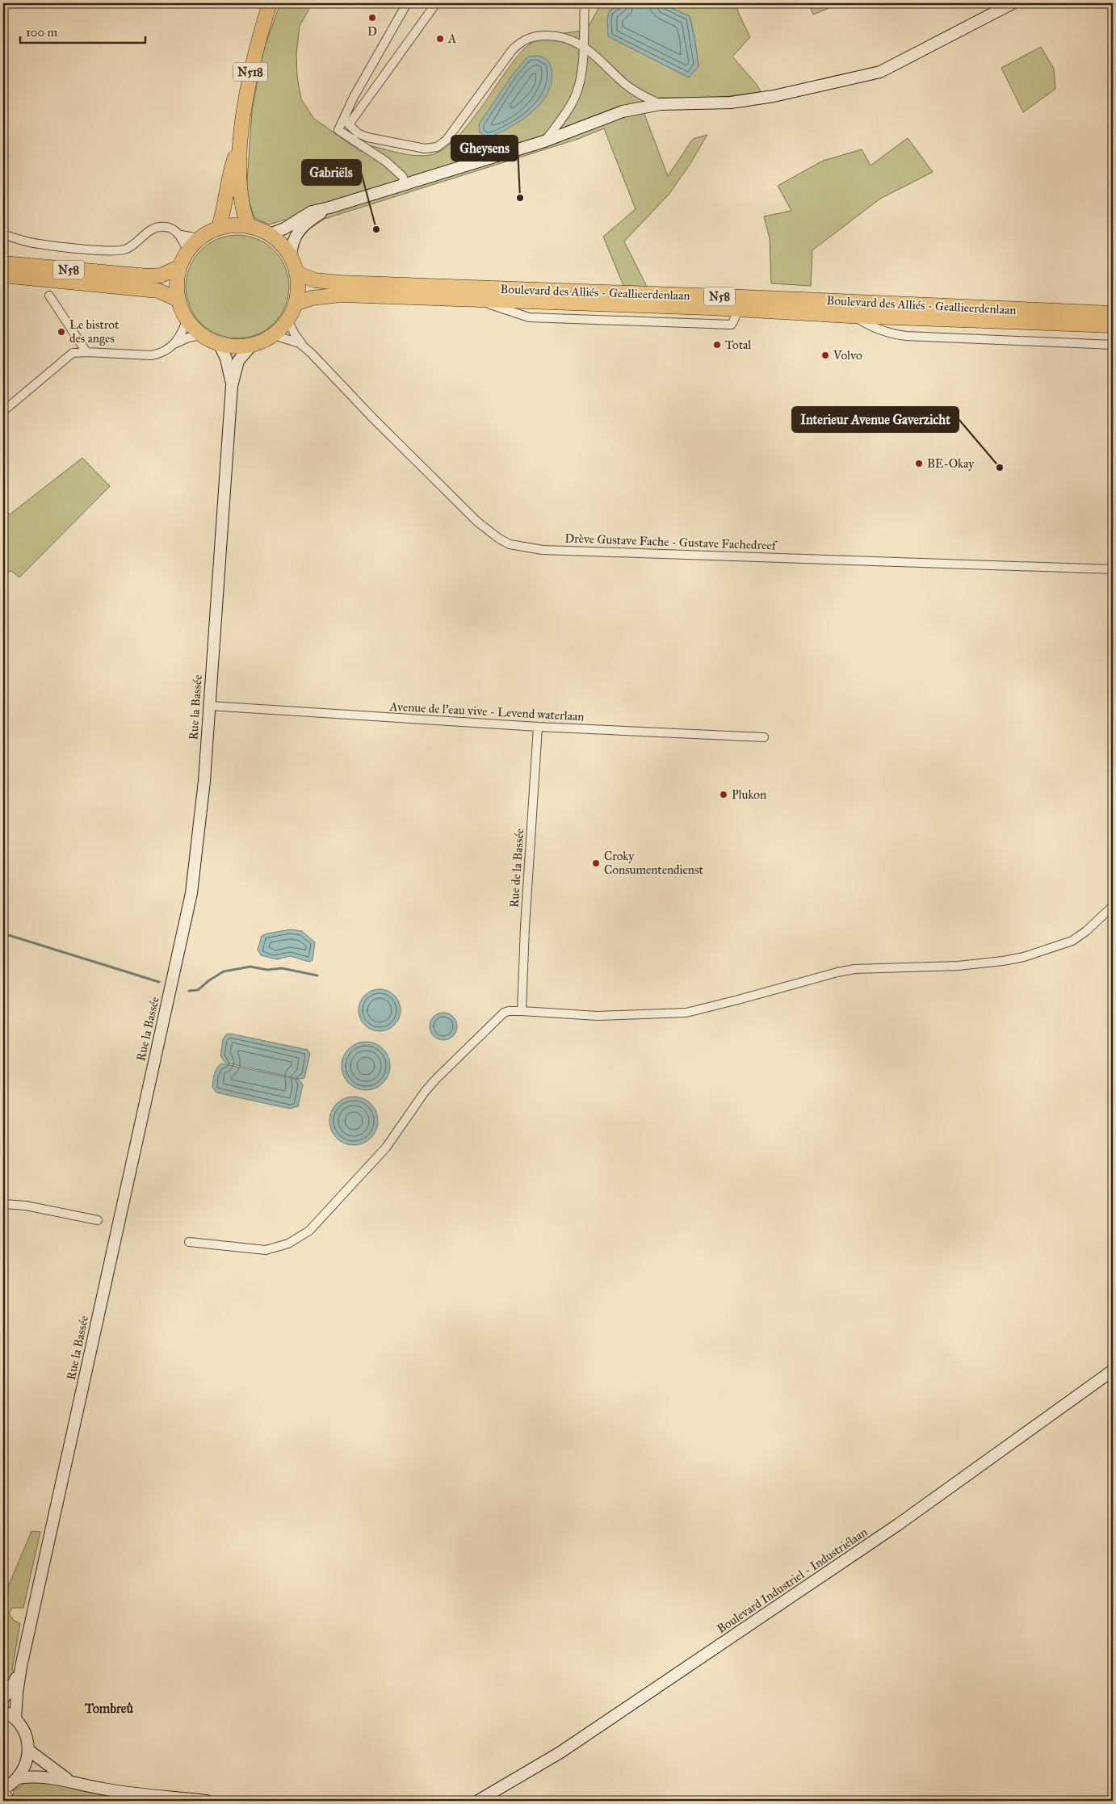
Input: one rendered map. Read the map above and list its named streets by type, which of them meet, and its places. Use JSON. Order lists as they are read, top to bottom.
{
  "streets": {
    "highway": ["N518", "N58", "Boulevard des Alliés - Geallieerdenlaan"],
    "main road": ["Rue la Bassée", "Boulevard Industriel - Industriélaan"],
    "street": ["Drève Gustave Fache - Gustave Fachedreef", "Avenue de l'eau vive - Levend waterlaan", "Rue de la Bassée"]
  },
  "crossings": [
    ["N518", "N58"],
    ["N518", "Boulevard des Alliés - Geallieerdenlaan"],
    ["N518", "Drève Gustave Fache - Gustave Fachedreef"],
    ["N518", "Rue la Bassée"],
    ["N58", "Boulevard des Alliés - Geallieerdenlaan"],
    ["N58", "Drève Gustave Fache - Gustave Fachedreef"],
    ["N58", "Rue la Bassée"],
    ["Boulevard des Alliés - Geallieerdenlaan", "Drève Gustave Fache - Gustave Fachedreef"],
    ["Boulevard des Alliés - Geallieerdenlaan", "Rue la Bassée"],
    ["Drève Gustave Fache - Gustave Fachedreef", "Rue la Bassée"],
    ["Rue la Bassée", "Avenue de l'eau vive - Levend waterlaan"],
    ["Avenue de l'eau vive - Levend waterlaan", "Rue de la Bassée"]
  ],
  "districts": ["Tombreû"],
  "places": [
    "D",
    "A",
    "Gheysens",
    "Gabriëls",
    "Le bistrot des anges",
    "Total",
    "Volvo",
    "BE-Okay",
    "Interieur Avenue Gaverzicht",
    "Plukon",
    "Croky Consumentendienst"
  ],
  "scale_bar": "100 m"
}
